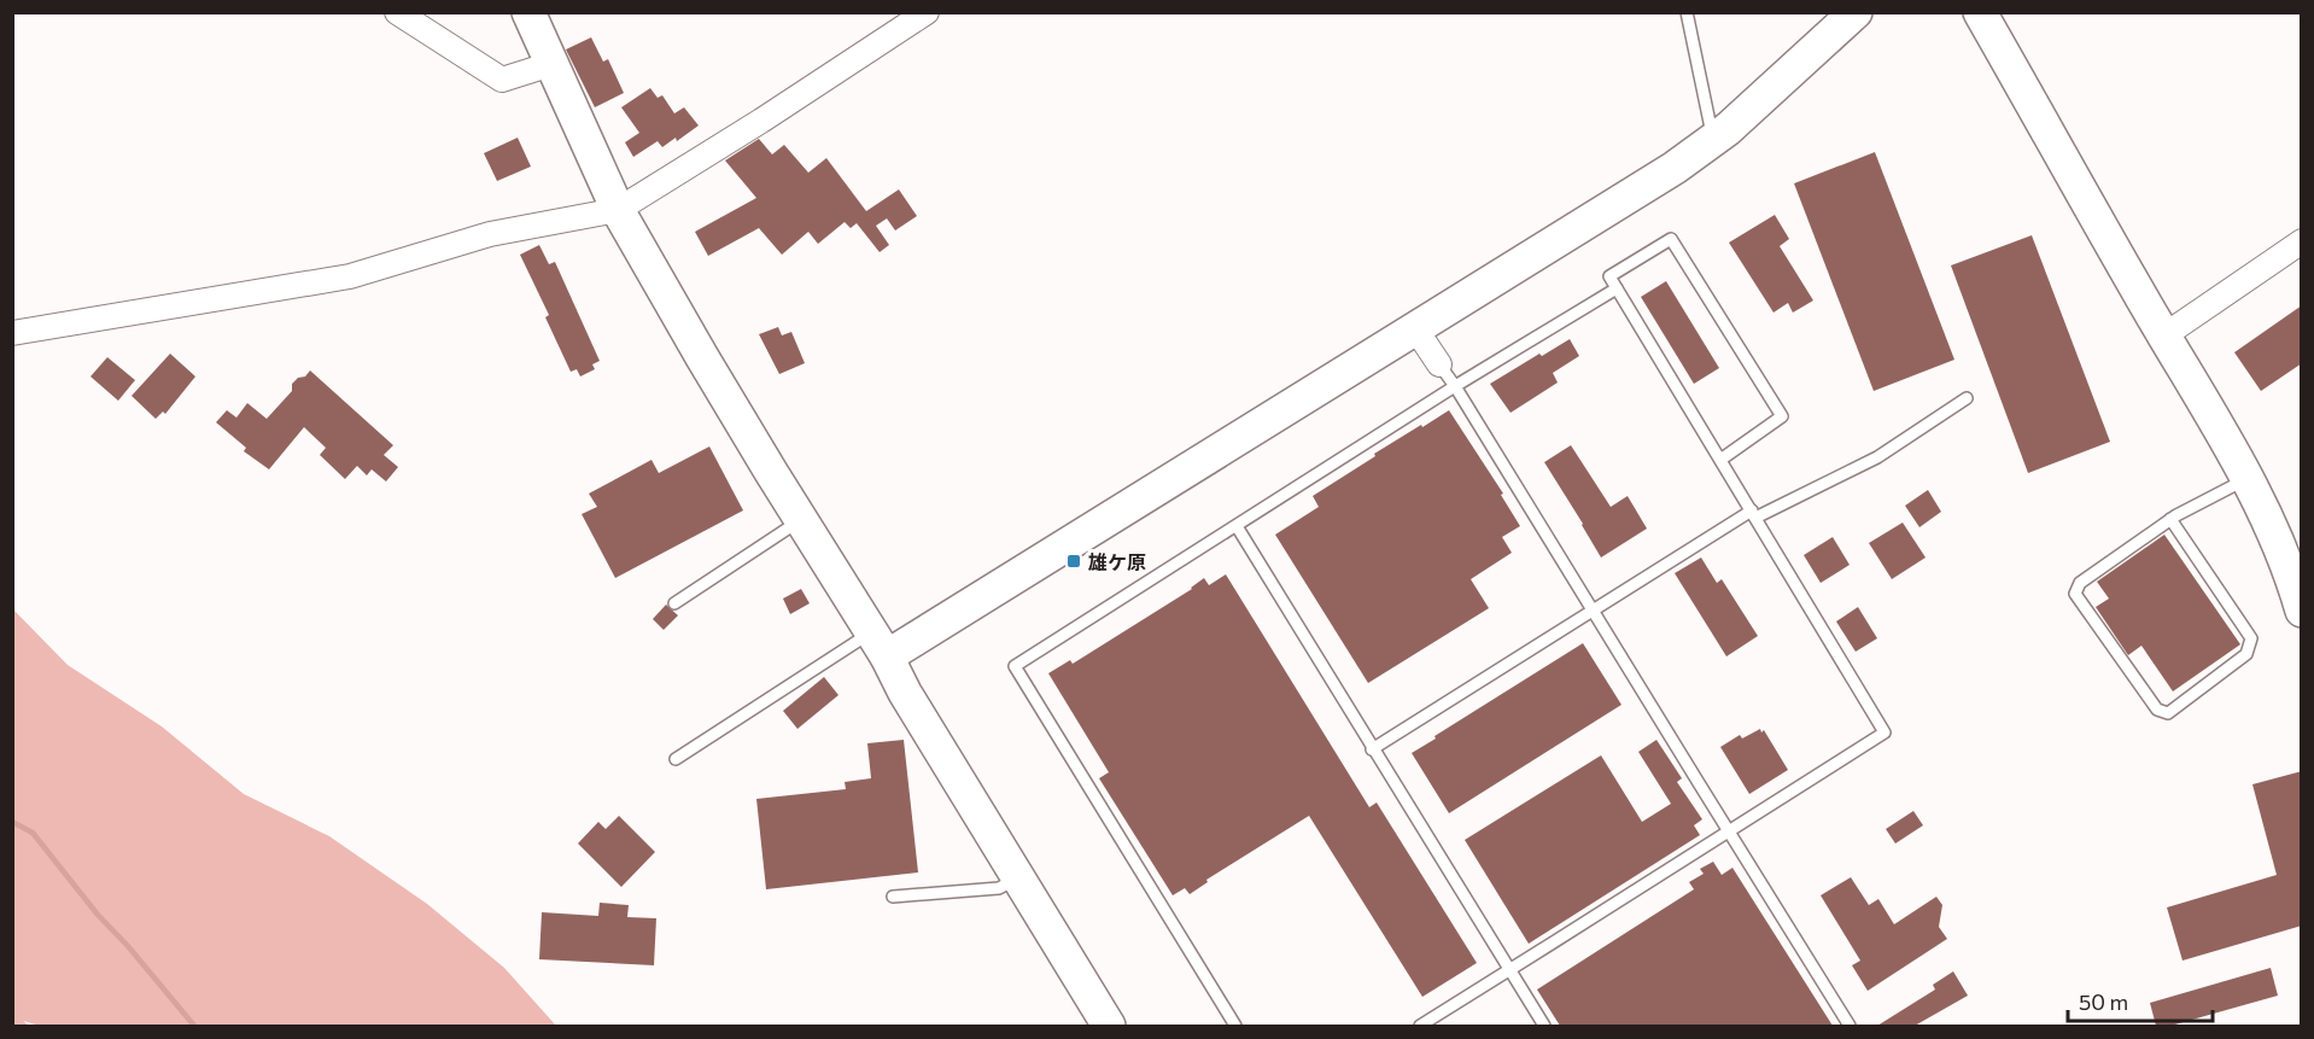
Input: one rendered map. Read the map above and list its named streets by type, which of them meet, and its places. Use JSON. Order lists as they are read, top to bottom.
{
  "places": {
    "transit": ["雄ケ原"]
  },
  "scale_bar": "50 m"
}
